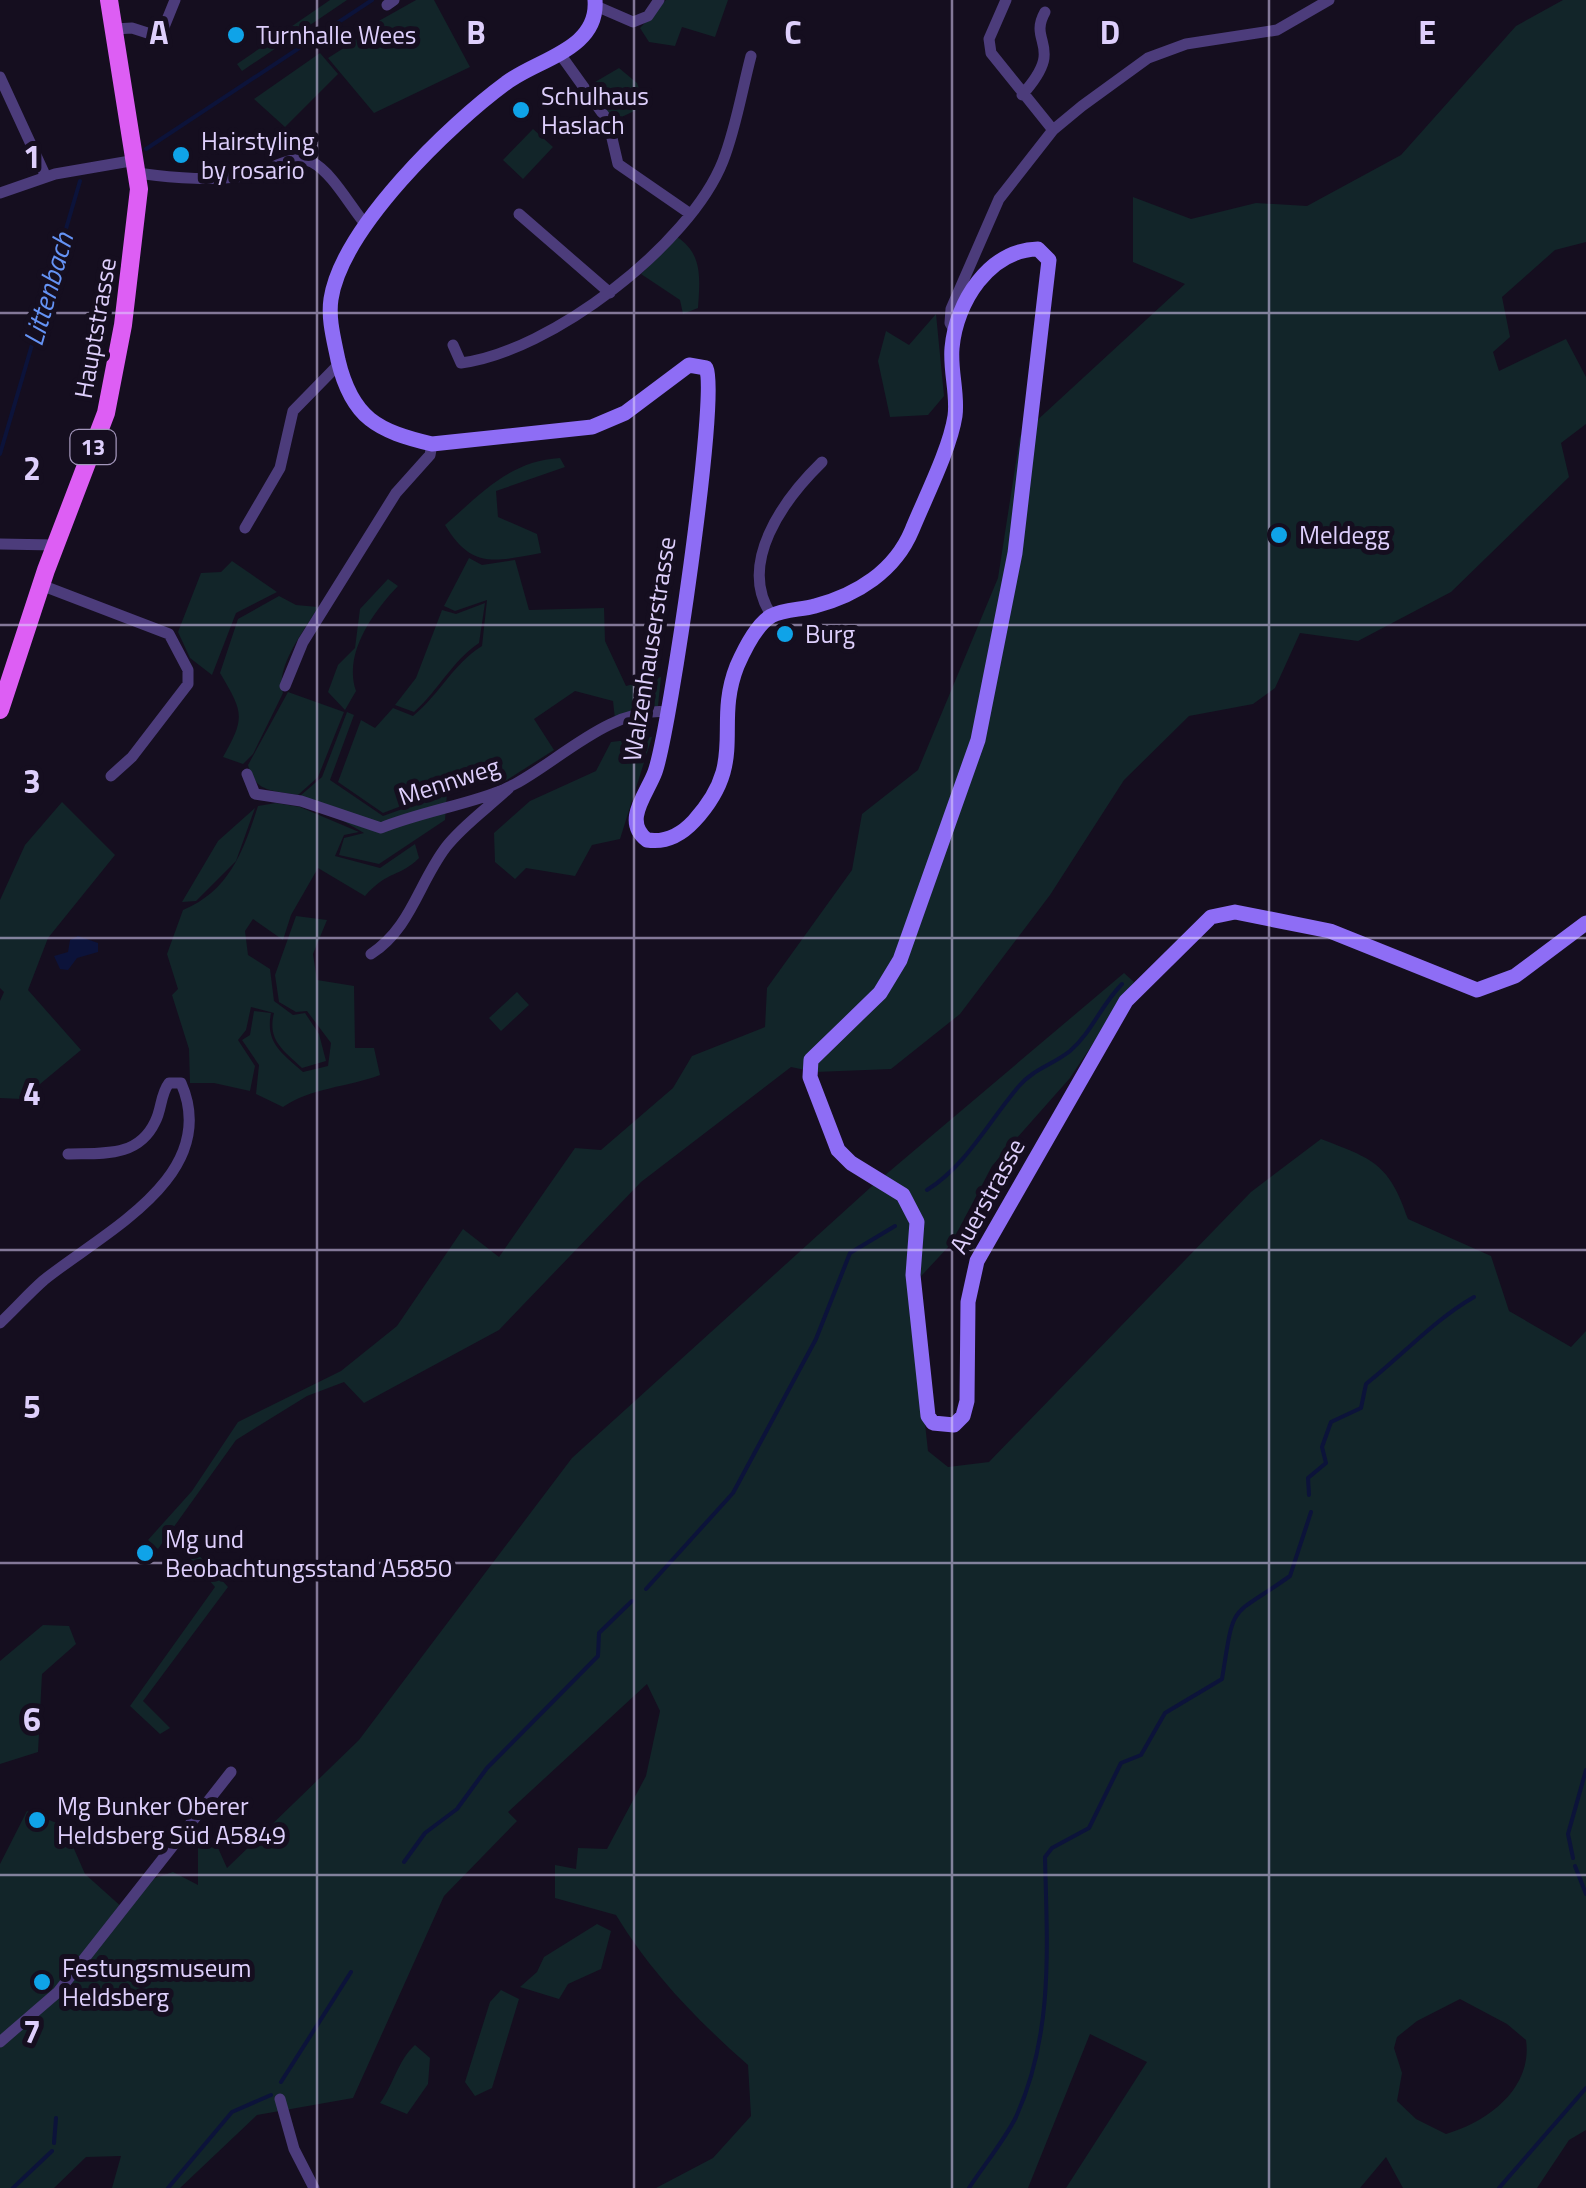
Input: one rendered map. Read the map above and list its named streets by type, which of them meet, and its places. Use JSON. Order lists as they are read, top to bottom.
{
  "streets": {
    "main road": ["Hauptstrasse", "13"],
    "street": ["Walzenhauserstrasse", "Mennweg", "Auerstrasse"]
  },
  "crossings": [
    ["Walzenhauserstrasse", "Mennweg"]
  ],
  "water": ["Littenbach"],
  "places": [
    "Turnhalle Wees",
    "Schulhaus Haslach",
    "Hairstyling by rosario",
    "Meldegg",
    "Burg",
    "Mg und Beobachtungsstand A5850",
    "Mg Bunker Oberer Heldsberg Süd A5849",
    "Festungsmuseum Heldsberg"
  ],
  "grid": {
    "columns": [
      "A",
      "B",
      "C",
      "D",
      "E"
    ],
    "rows": [
      "1",
      "2",
      "3",
      "4",
      "5",
      "6",
      "7"
    ]
  }
}
